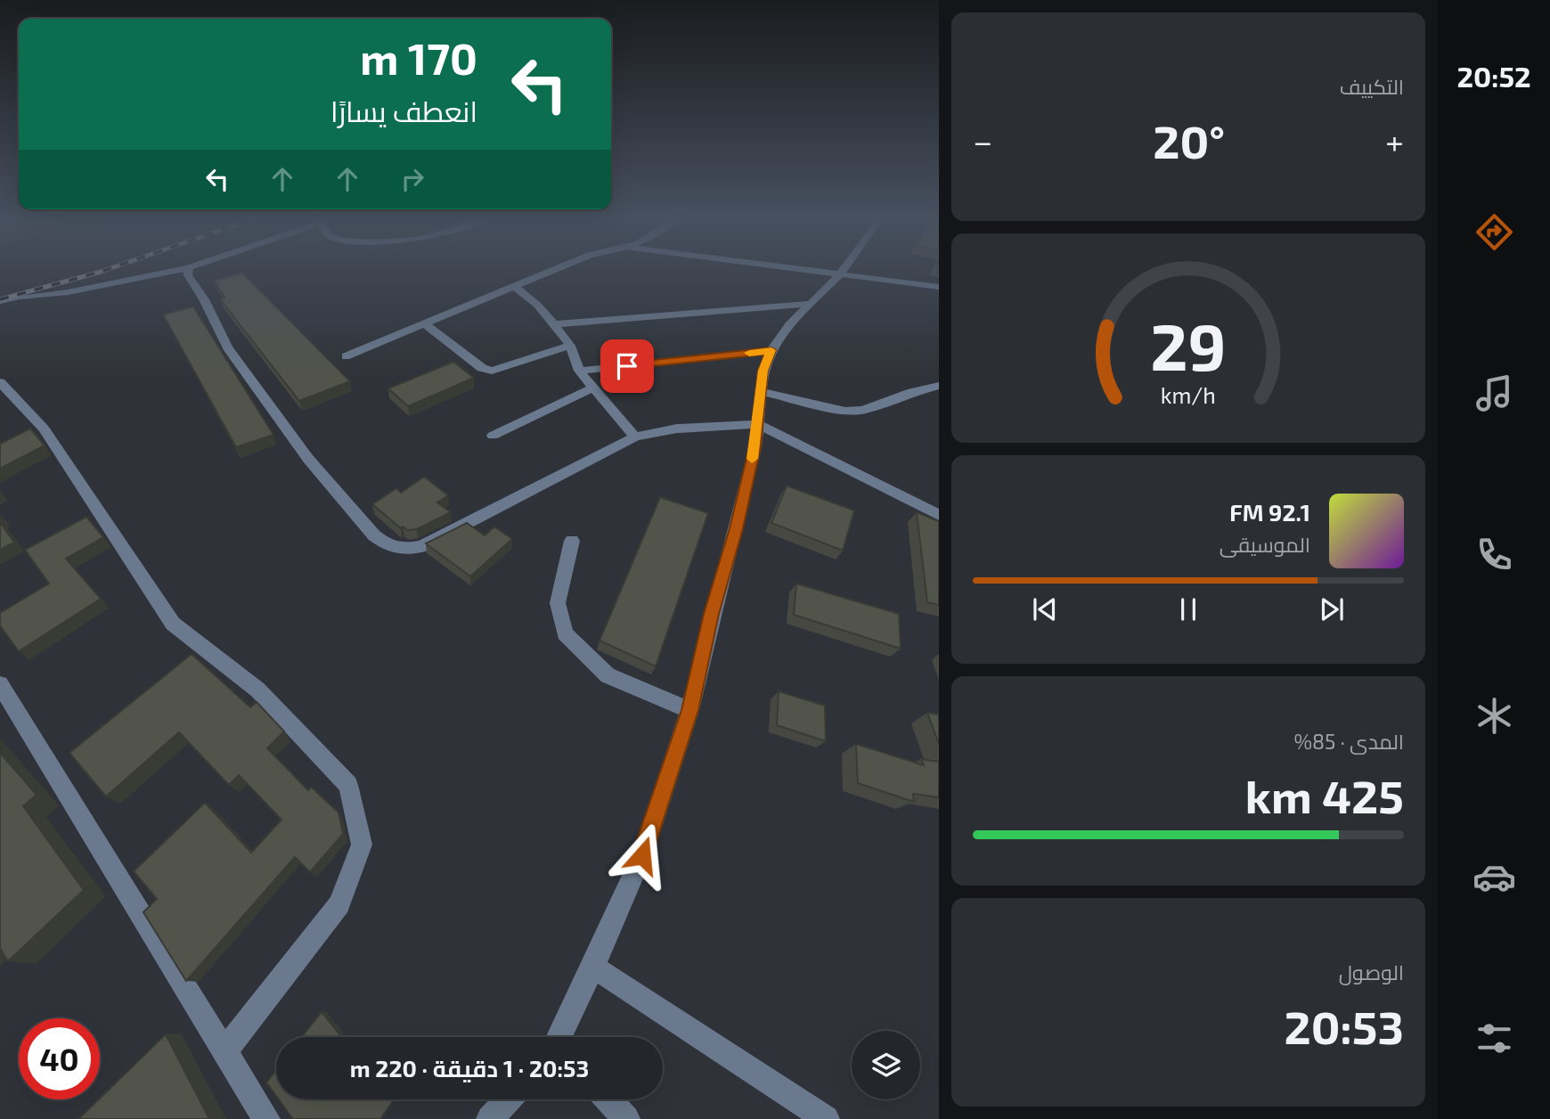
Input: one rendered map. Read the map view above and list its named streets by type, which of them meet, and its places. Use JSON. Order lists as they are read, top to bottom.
{
  "page": {
    "tabs": "20:52",
    "tile": [
      "التكييف",
      ["المدى · 85%", "425 km"],
      ["الوصول", "20:53"]
    ],
    "turn": ["170 m", "انعطف يسارًا"],
    "heat": ["−", "20°", "+"],
    "song": ["92.1 FM", "الموسيقى"],
    "limit": "40",
    "trip": "20:53 · 1 دقيقة · 220 m",
    "gauge": ["29", "km/h"]
  }
}
